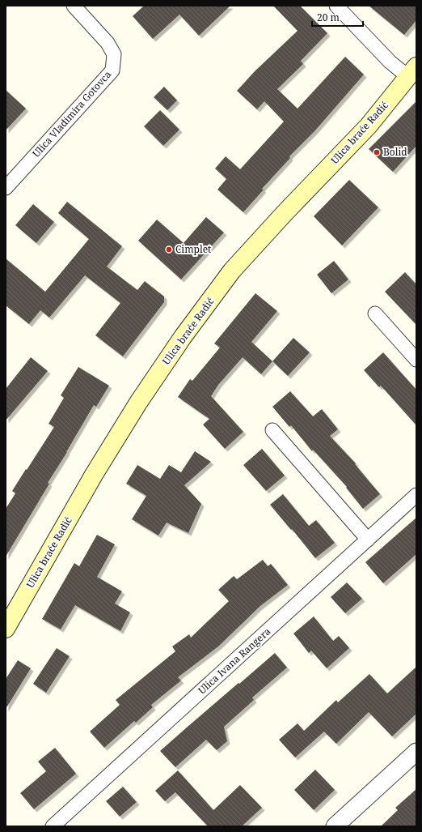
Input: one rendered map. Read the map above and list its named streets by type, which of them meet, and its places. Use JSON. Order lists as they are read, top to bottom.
{
  "streets": {
    "main road": ["Ulica braće Radić"],
    "street": ["Ulica Vladimira Gotovca", "Ulica Ivana Rangera"]
  },
  "places": ["Bolid", "Cimplet"],
  "scale_bar": "20 m"
}
